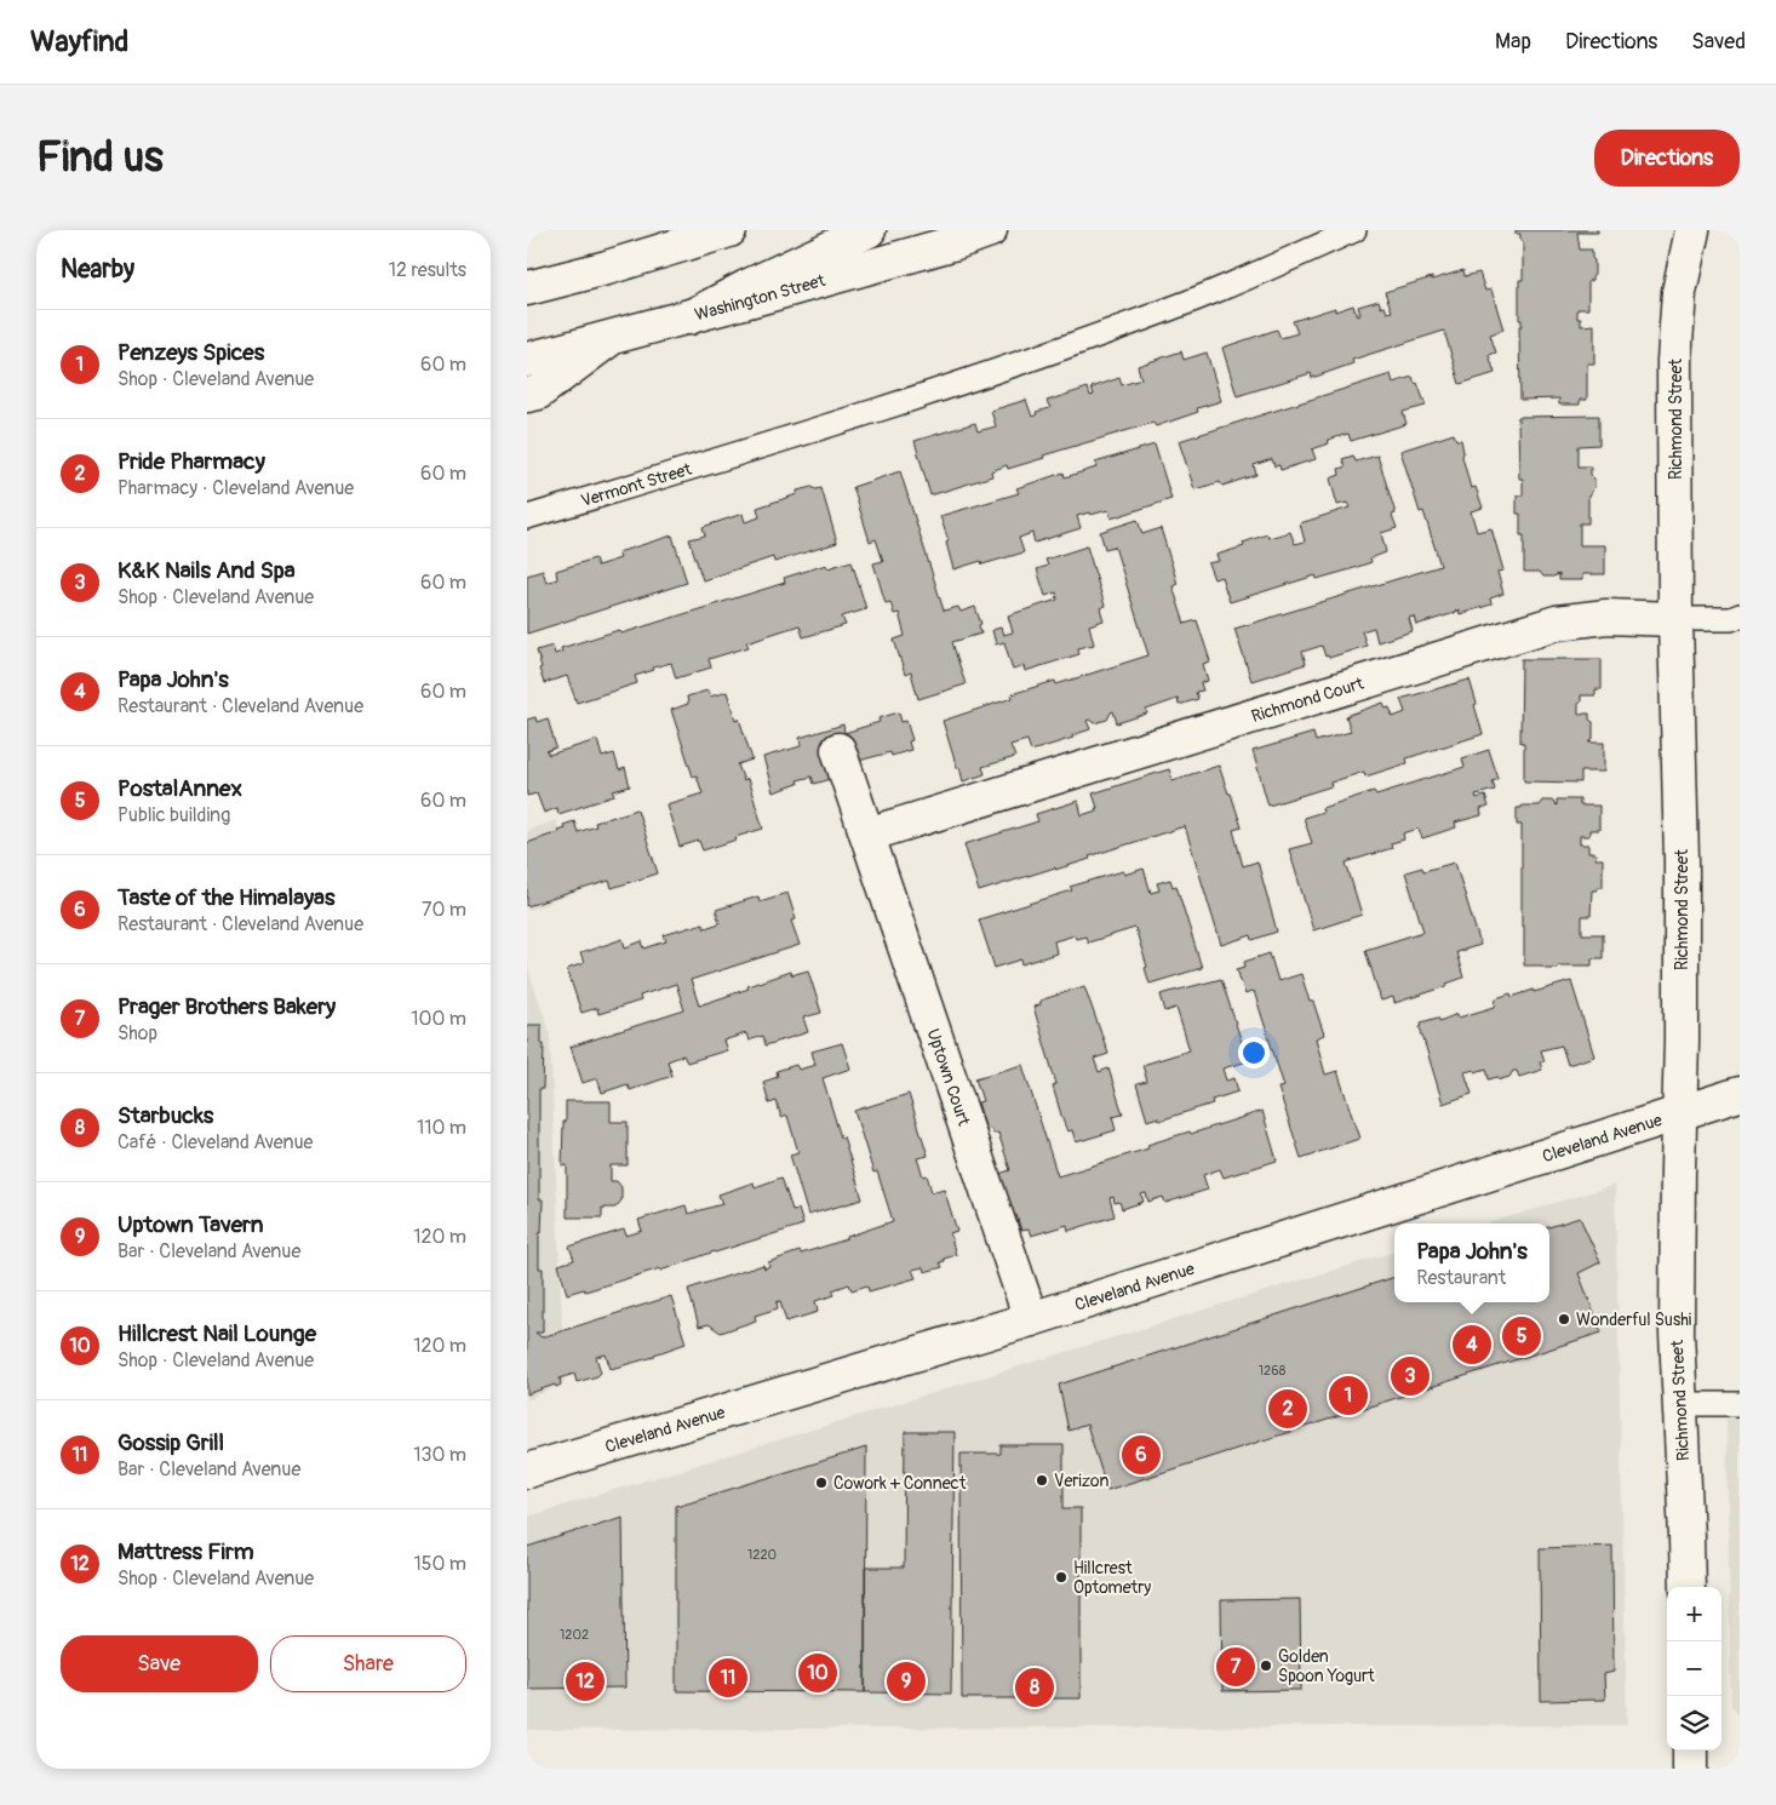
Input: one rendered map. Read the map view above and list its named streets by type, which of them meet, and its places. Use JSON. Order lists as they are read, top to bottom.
{
  "streets": {
    "main road": [
      "Washington Street",
      "Richmond Street",
      "Richmond Court",
      "Uptown Court",
      "Cleveland Avenue"
    ],
    "lane": ["Vermont Street"]
  },
  "crossings": [
    ["Richmond Street", "Richmond Court"],
    ["Richmond Street", "Cleveland Avenue"],
    ["Richmond Court", "Uptown Court"],
    ["Uptown Court", "Cleveland Avenue"]
  ],
  "places": [
    "Wonderful Sushi",
    "Verizon",
    "Cowork + Connect",
    "Hillcrest Optometry",
    "Golden Spoon Yogurt"
  ],
  "house_numbers": ["1268", "1220", "1202"],
  "page": {
    "header": "Wayfind",
    "nav": ["Map", "Directions", "Saved"],
    "buttons": [
      "Directions",
      ["Save", "Share"]
    ],
    "title": "Find us",
    "heading": ["Nearby", "12 results"],
    "list": [
      {
        "mark": "1",
        "name": "Penzeys Spices",
        "note": "Shop · Cleveland Avenue",
        "value": "60 m"
      },
      {
        "mark": "2",
        "name": "Pride Pharmacy",
        "note": "Pharmacy · Cleveland Avenue",
        "value": "60 m"
      },
      {
        "mark": "3",
        "name": "K&K Nails And Spa",
        "note": "Shop · Cleveland Avenue",
        "value": "60 m"
      },
      {
        "mark": "4",
        "name": "Papa John's",
        "note": "Restaurant · Cleveland Avenue",
        "value": "60 m"
      },
      {
        "mark": "5",
        "name": "PostalAnnex",
        "note": "Public building",
        "value": "60 m"
      },
      {
        "mark": "6",
        "name": "Taste of the Himalayas",
        "note": "Restaurant · Cleveland Avenue",
        "value": "70 m"
      },
      {
        "mark": "7",
        "name": "Prager Brothers Bakery",
        "note": "Shop",
        "value": "100 m"
      },
      {
        "mark": "8",
        "name": "Starbucks",
        "note": "Café · Cleveland Avenue",
        "value": "110 m"
      },
      {
        "mark": "9",
        "name": "Uptown Tavern",
        "note": "Bar · Cleveland Avenue",
        "value": "120 m"
      },
      {
        "mark": "10",
        "name": "Hillcrest Nail Lounge",
        "note": "Shop · Cleveland Avenue",
        "value": "120 m"
      },
      {
        "mark": "11",
        "name": "Gossip Grill",
        "note": "Bar · Cleveland Avenue",
        "value": "130 m"
      },
      {
        "mark": "12",
        "name": "Mattress Firm",
        "note": "Shop · Cleveland Avenue",
        "value": "150 m"
      }
    ],
    "popup": ["Papa John's", "Restaurant"],
    "pins": [
      "5",
      "4",
      "3",
      "1",
      "2",
      "6",
      "7",
      "10",
      "11",
      "9",
      "12",
      "8"
    ],
    "map_buttons": ["+", "−"]
  }
}
